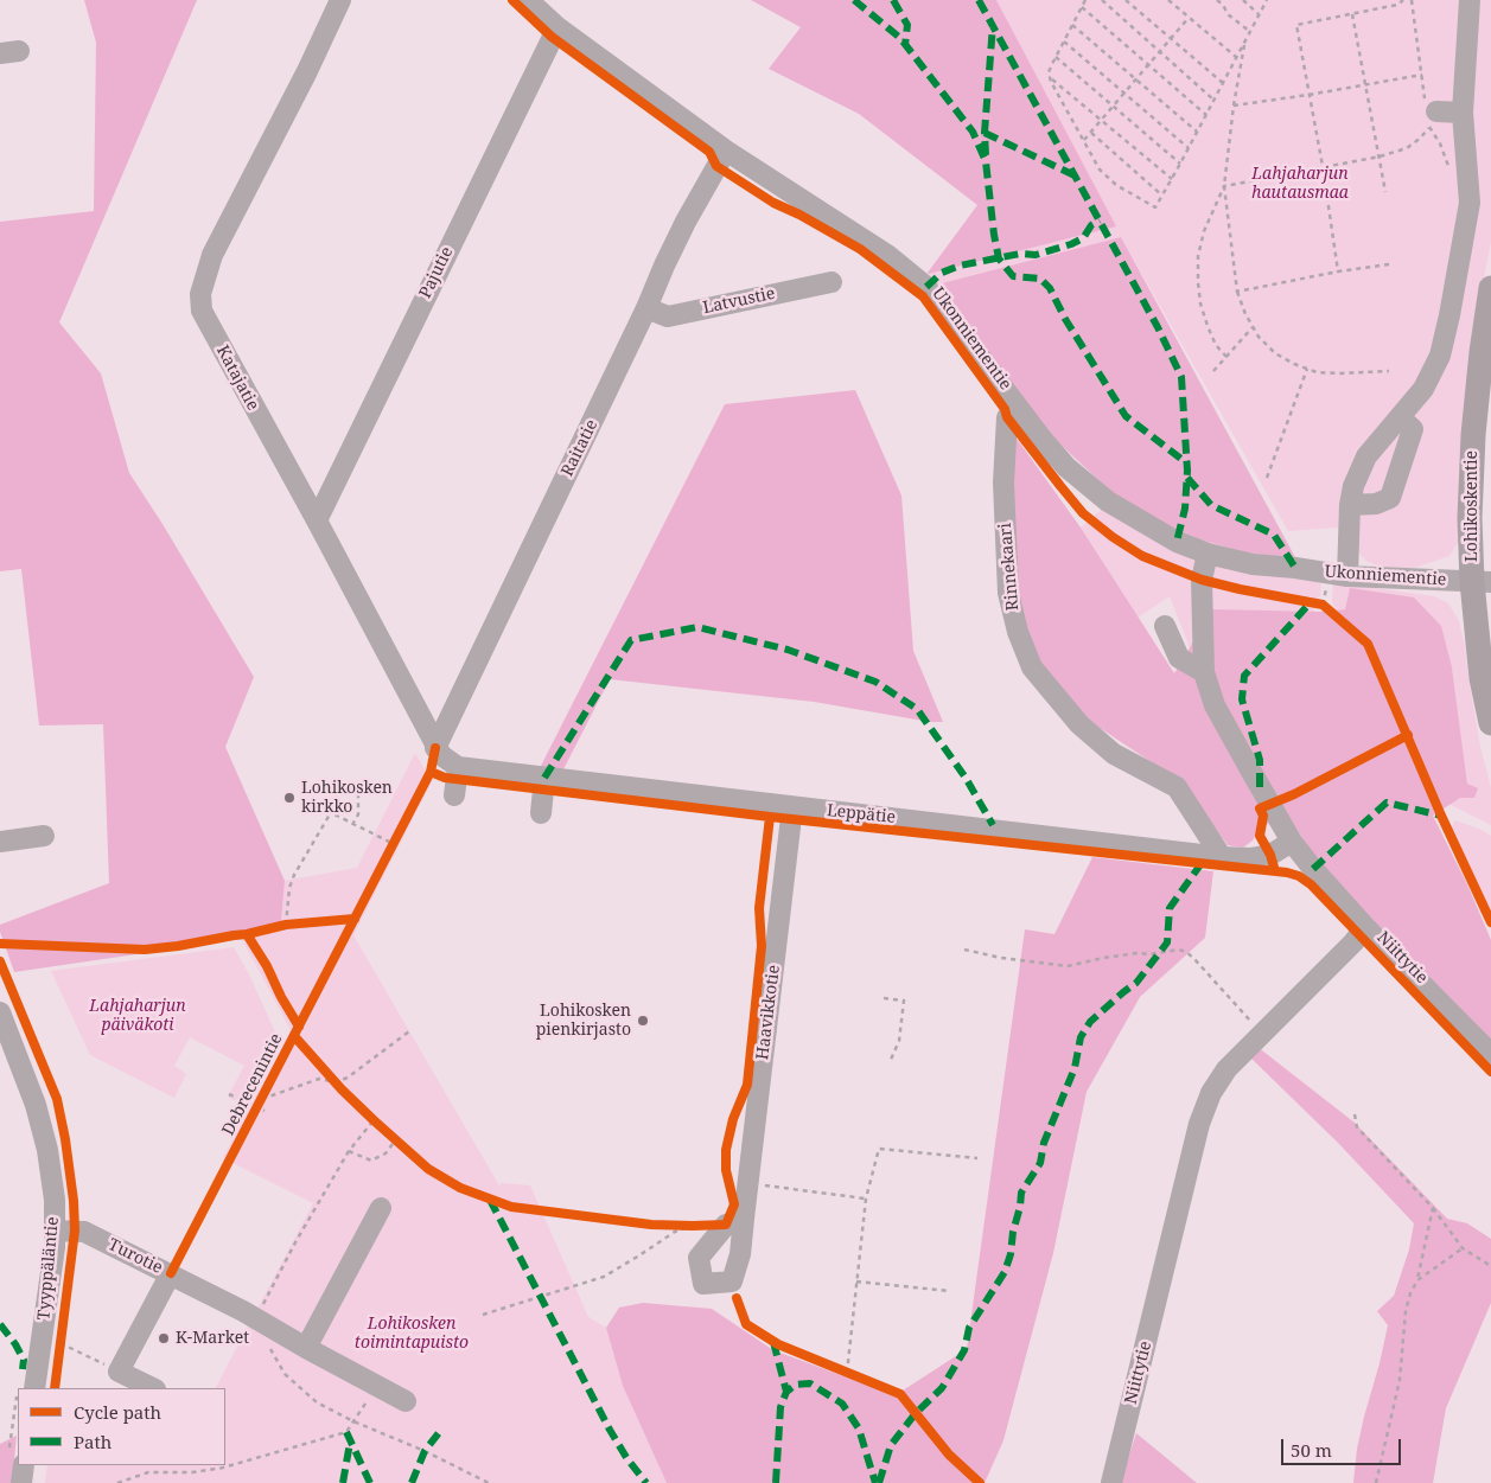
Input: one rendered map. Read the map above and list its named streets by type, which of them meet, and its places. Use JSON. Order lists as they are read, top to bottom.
{
  "streets": {
    "main road": ["Lohikoskentie"],
    "street": [
      "Pajutie",
      "Latvustie",
      "Ukonniementie",
      "Katajatie",
      "Raitatie",
      "Rinnekaari",
      "Leppätie",
      "Niittytie",
      "Haavikkotie",
      "Turotie",
      "Tyyppäläntie"
    ],
    "cycle path": ["Debrecenintie"]
  },
  "crossings": [
    ["Pajutie", "Ukonniementie"],
    ["Pajutie", "Katajatie"],
    ["Latvustie", "Raitatie"],
    ["Ukonniementie", "Raitatie"],
    ["Ukonniementie", "Lohikoskentie"],
    ["Ukonniementie", "Rinnekaari"],
    ["Ukonniementie", "Niittytie"],
    ["Katajatie", "Raitatie"],
    ["Rinnekaari", "Leppätie"],
    ["Leppätie", "Niittytie"],
    ["Leppätie", "Haavikkotie"],
    ["Turotie", "Tyyppäläntie"]
  ],
  "parks": ["Lahjaharjun hautausmaa", "Lahjaharjun päiväkoti", "Lohikosken toimintapuisto"],
  "places": ["Lohikosken kirkko", "Lohikosken pienkirjasto", "K-Market"],
  "legend": ["Cycle path", "Path"],
  "scale_bar": "50 m"
}
